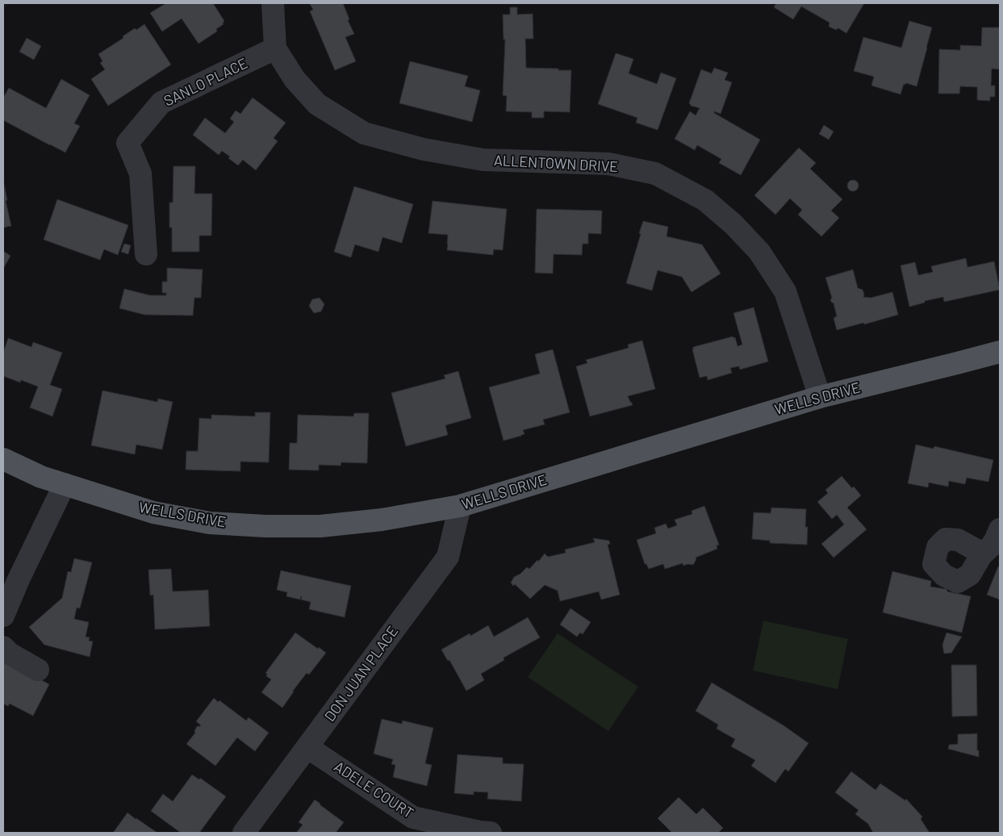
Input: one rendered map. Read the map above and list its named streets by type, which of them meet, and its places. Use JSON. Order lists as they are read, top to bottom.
{
  "streets": {
    "main road": ["WELLS DRIVE"],
    "street": [
      "SANLO PLACE",
      "ALLENTOWN DRIVE",
      "DON JUAN PLACE",
      "ADELE COURT"
    ]
  },
  "crossings": [
    ["SANLO PLACE", "ALLENTOWN DRIVE"],
    ["ALLENTOWN DRIVE", "WELLS DRIVE"],
    ["WELLS DRIVE", "DON JUAN PLACE"],
    ["DON JUAN PLACE", "ADELE COURT"]
  ]
}
